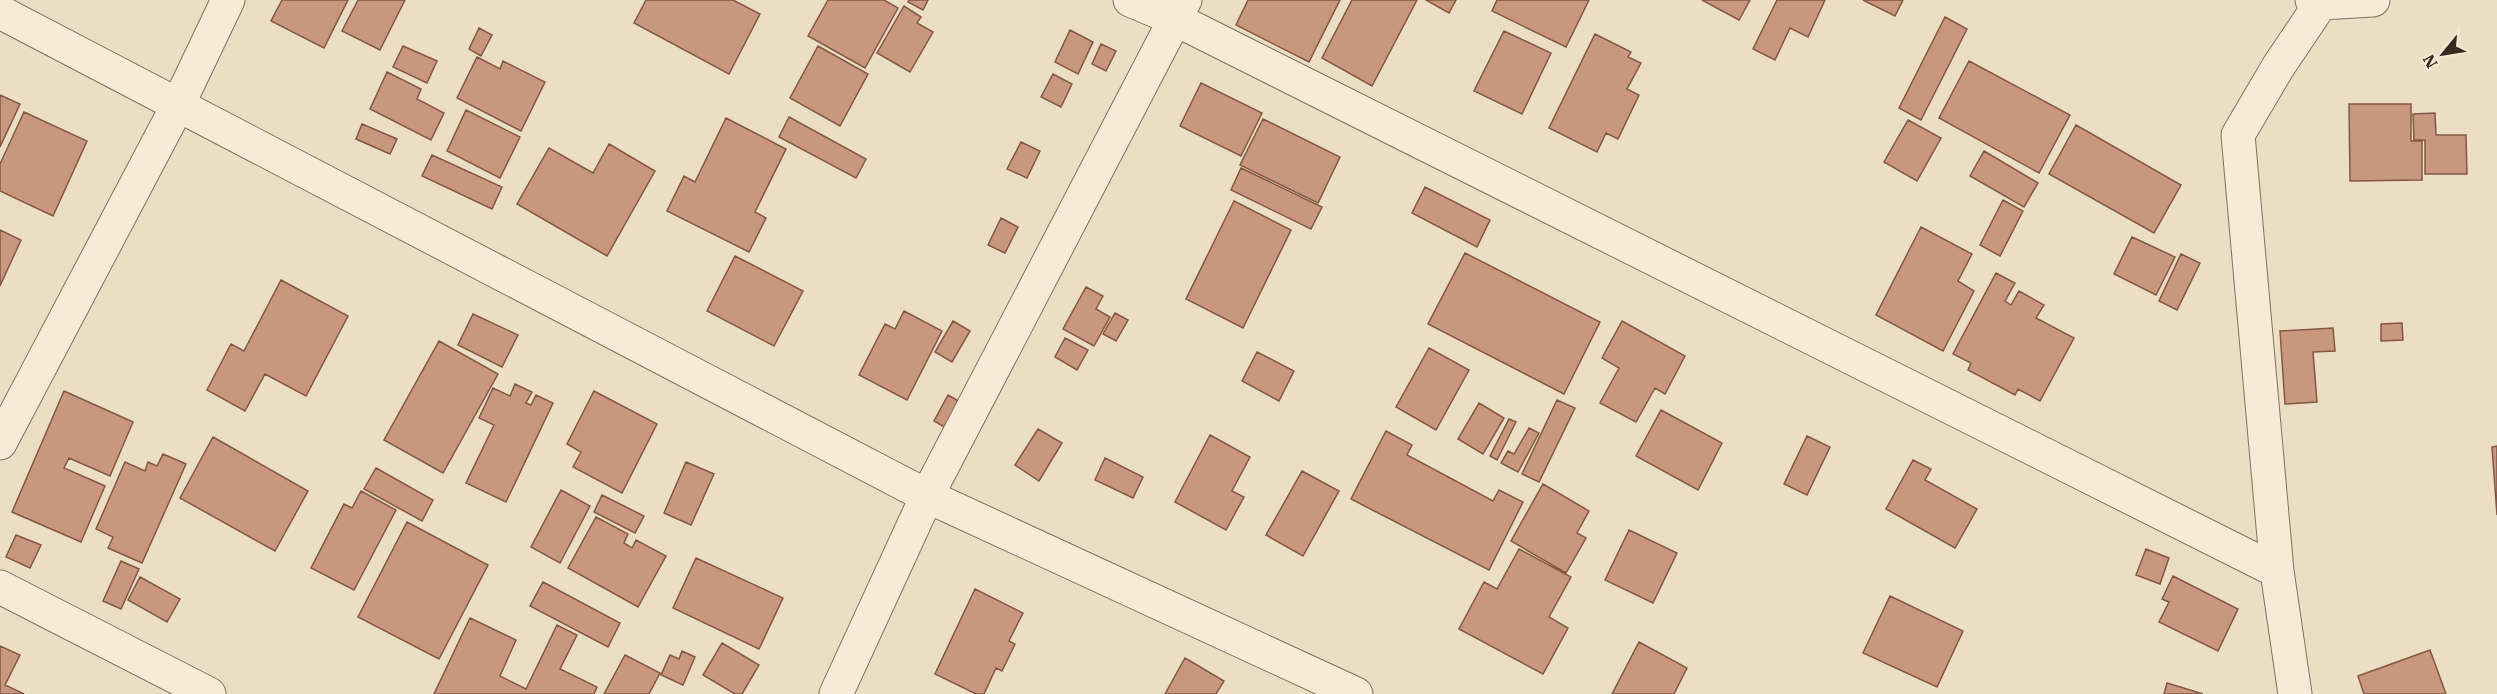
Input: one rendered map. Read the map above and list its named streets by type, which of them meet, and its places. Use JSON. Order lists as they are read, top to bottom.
{
  "north": "bottom left"
}
